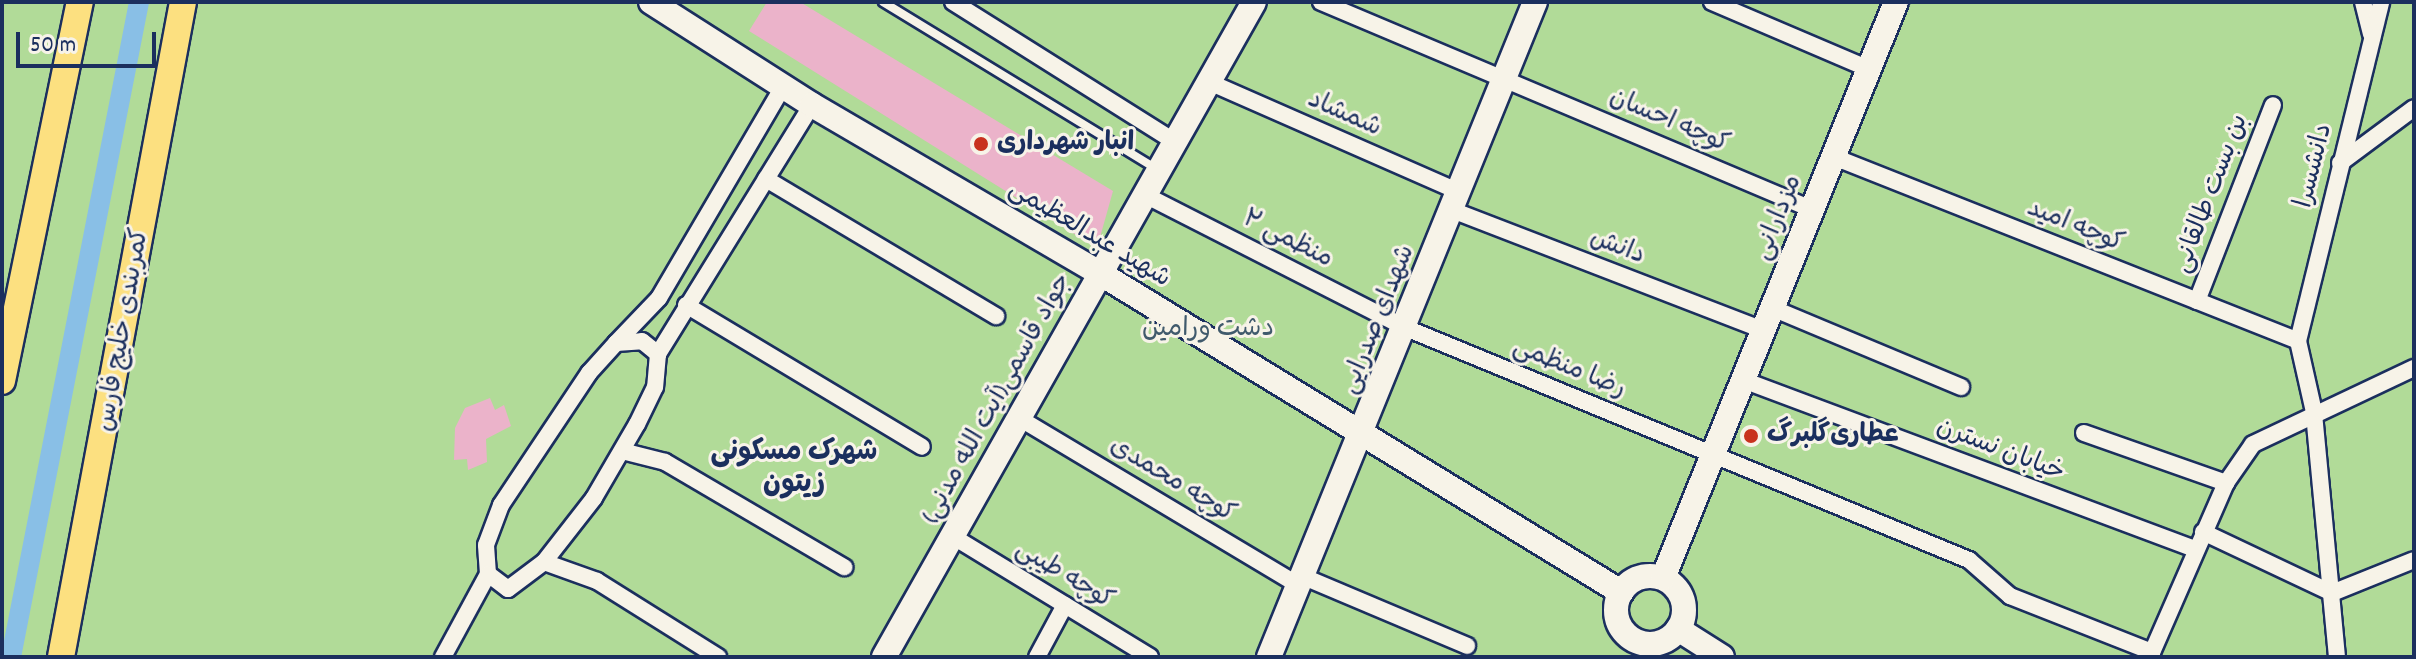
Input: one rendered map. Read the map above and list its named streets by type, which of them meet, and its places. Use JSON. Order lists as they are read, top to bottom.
{
  "streets": {
    "main road": ["کمربندی خلیج فارس"],
    "street": [
      "شمشاد",
      "کوچه احسان",
      "دانشسرا",
      "بن بست طالقانی",
      "مزدارانی",
      "کوچه امید",
      "شهید عبدالعظیمی",
      "منظمی ۲",
      "دانش",
      "شهدای صدرایی",
      "رضا منظمی",
      "جواد قاسمی(آیت الله مدنی)",
      "خیابان نسترن",
      "کوچه محمدی",
      "کوچه طیبی"
    ]
  },
  "crossings": [
    ["شمشاد", "دانش"],
    ["شمشاد", "شهدای صدرایی"],
    ["شمشاد", "جواد قاسمی(آیت الله مدنی)"],
    ["کوچه احسان", "مزدارانی"],
    ["کوچه احسان", "شهدای صدرایی"],
    ["دانشسرا", "کوچه امید"],
    ["بن بست طالقانی", "کوچه امید"],
    ["مزدارانی", "کوچه امید"],
    ["مزدارانی", "شهید عبدالعظیمی"],
    ["مزدارانی", "دانش"],
    ["مزدارانی", "رضا منظمی"],
    ["مزدارانی", "خیابان نسترن"],
    ["شهید عبدالعظیمی", "شهدای صدرایی"],
    ["شهید عبدالعظیمی", "جواد قاسمی(آیت الله مدنی)"],
    ["منظمی ۲", "شهدای صدرایی"],
    ["منظمی ۲", "رضا منظمی"],
    ["منظمی ۲", "جواد قاسمی(آیت الله مدنی)"],
    ["دانش", "شهدای صدرایی"],
    ["شهدای صدرایی", "رضا منظمی"],
    ["شهدای صدرایی", "کوچه محمدی"],
    ["جواد قاسمی(آیت الله مدنی)", "کوچه محمدی"],
    ["جواد قاسمی(آیت الله مدنی)", "کوچه طیبی"]
  ],
  "districts": ["شهرک مسکونی زیتون"],
  "parks": ["دشت ورامین"],
  "places": ["انبار شهرداری", "عطاری‌گلبرگ"],
  "scale_bar": "50 m"
}
